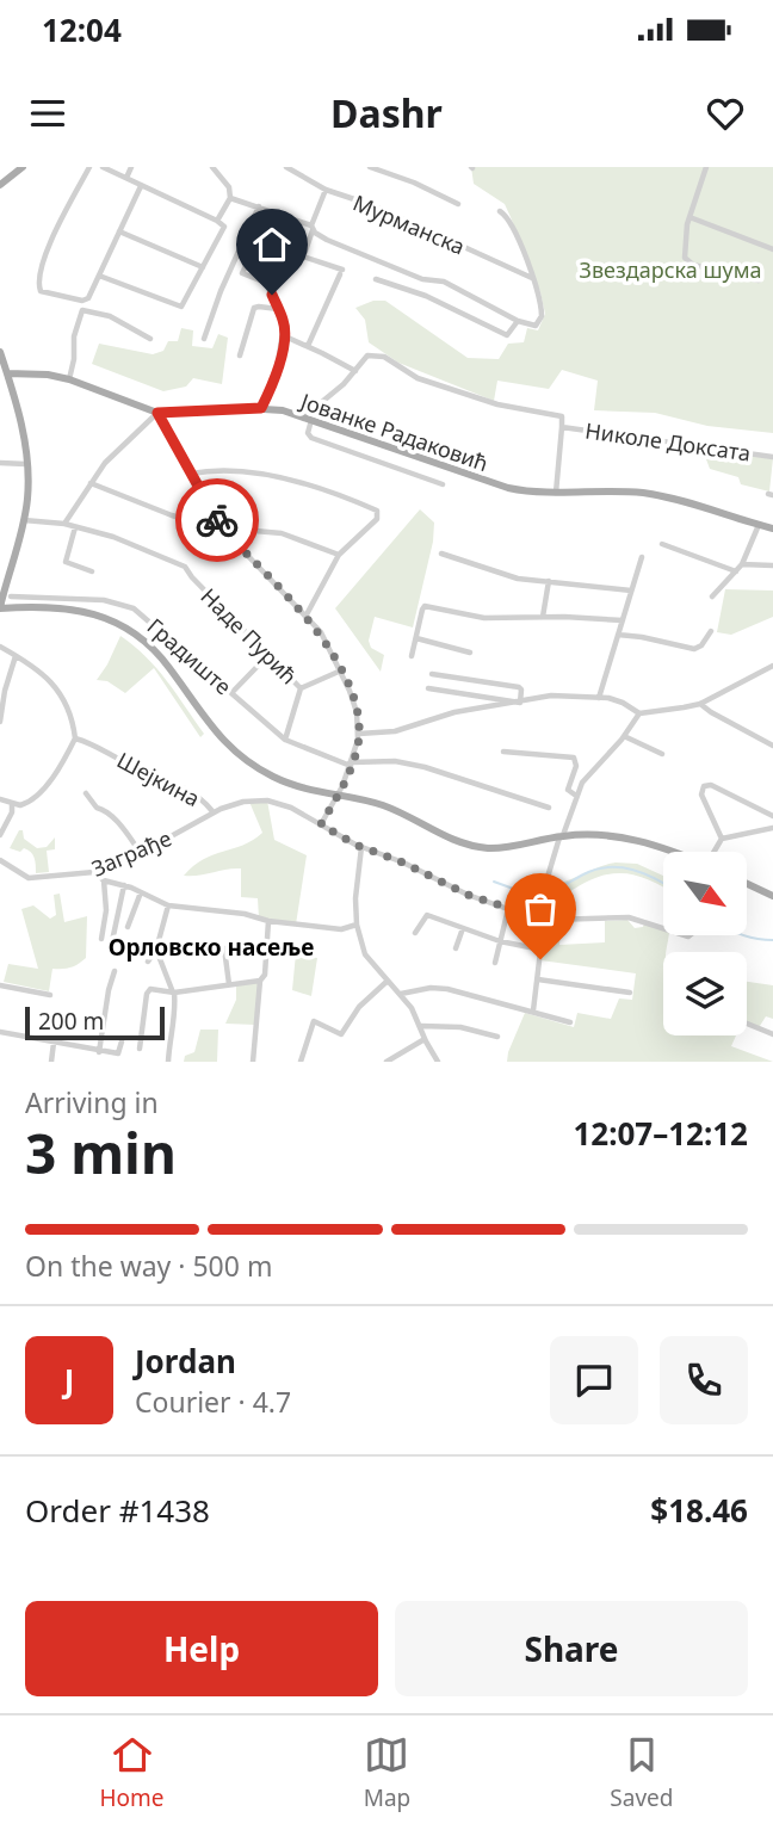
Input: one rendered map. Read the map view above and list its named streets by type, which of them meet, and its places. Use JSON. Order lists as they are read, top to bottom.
{
  "streets": {
    "main road": ["Јованке Радаковић"],
    "street": [
      "Мурманска",
      "Николе Доксата",
      "Наде Пурић",
      "Градиште",
      "Шејкина",
      "Заграђе"
    ]
  },
  "crossings": [
    ["Јованке Радаковић", "Николе Доксата"],
    ["Шејкина", "Заграђе"]
  ],
  "districts": ["Орловско насеље"],
  "parks": ["Звездарска шума"],
  "scale_bar": "200 m",
  "north": "bottom right",
  "page": {
    "status": "12:04",
    "header": "Dashr",
    "scale": "200 m",
    "heading": ["3 min", "Arriving in", "12:07–12:12"],
    "panel": [
      "Jordan",
      "Courier · 4.7",
      "Order #1438",
      "$18.46"
    ],
    "bar": "On the way · 500 m",
    "round": "J",
    "buttons": ["Help", "Share"],
    "tabs": ["Home", "Map", "Saved"]
  }
}
